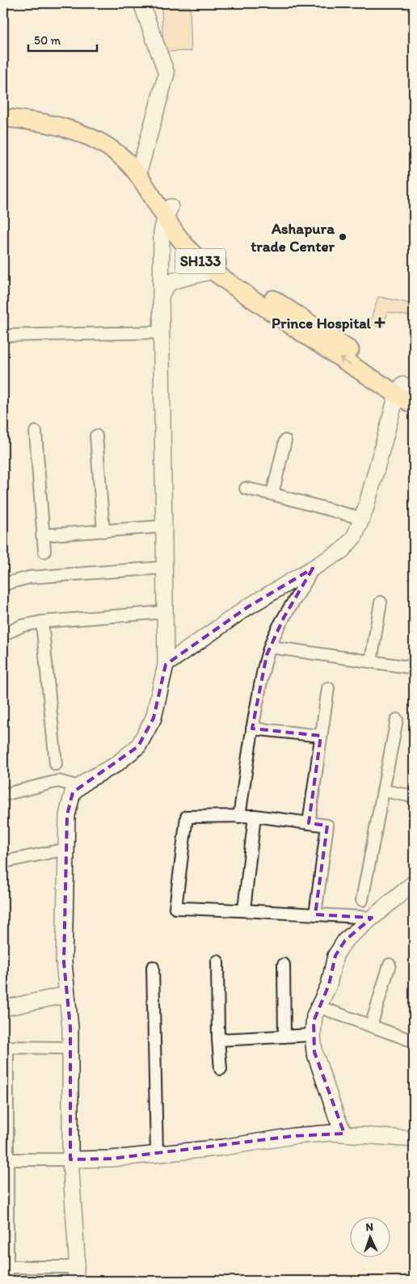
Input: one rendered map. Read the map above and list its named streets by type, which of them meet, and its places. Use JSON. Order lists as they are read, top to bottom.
{
  "streets": {
    "main road": ["SH133"]
  },
  "places": {
    "other": ["Ashapura trade Center"],
    "health": ["Prince Hospital"]
  },
  "scale_bar": "50 m",
  "north": "top"
}
